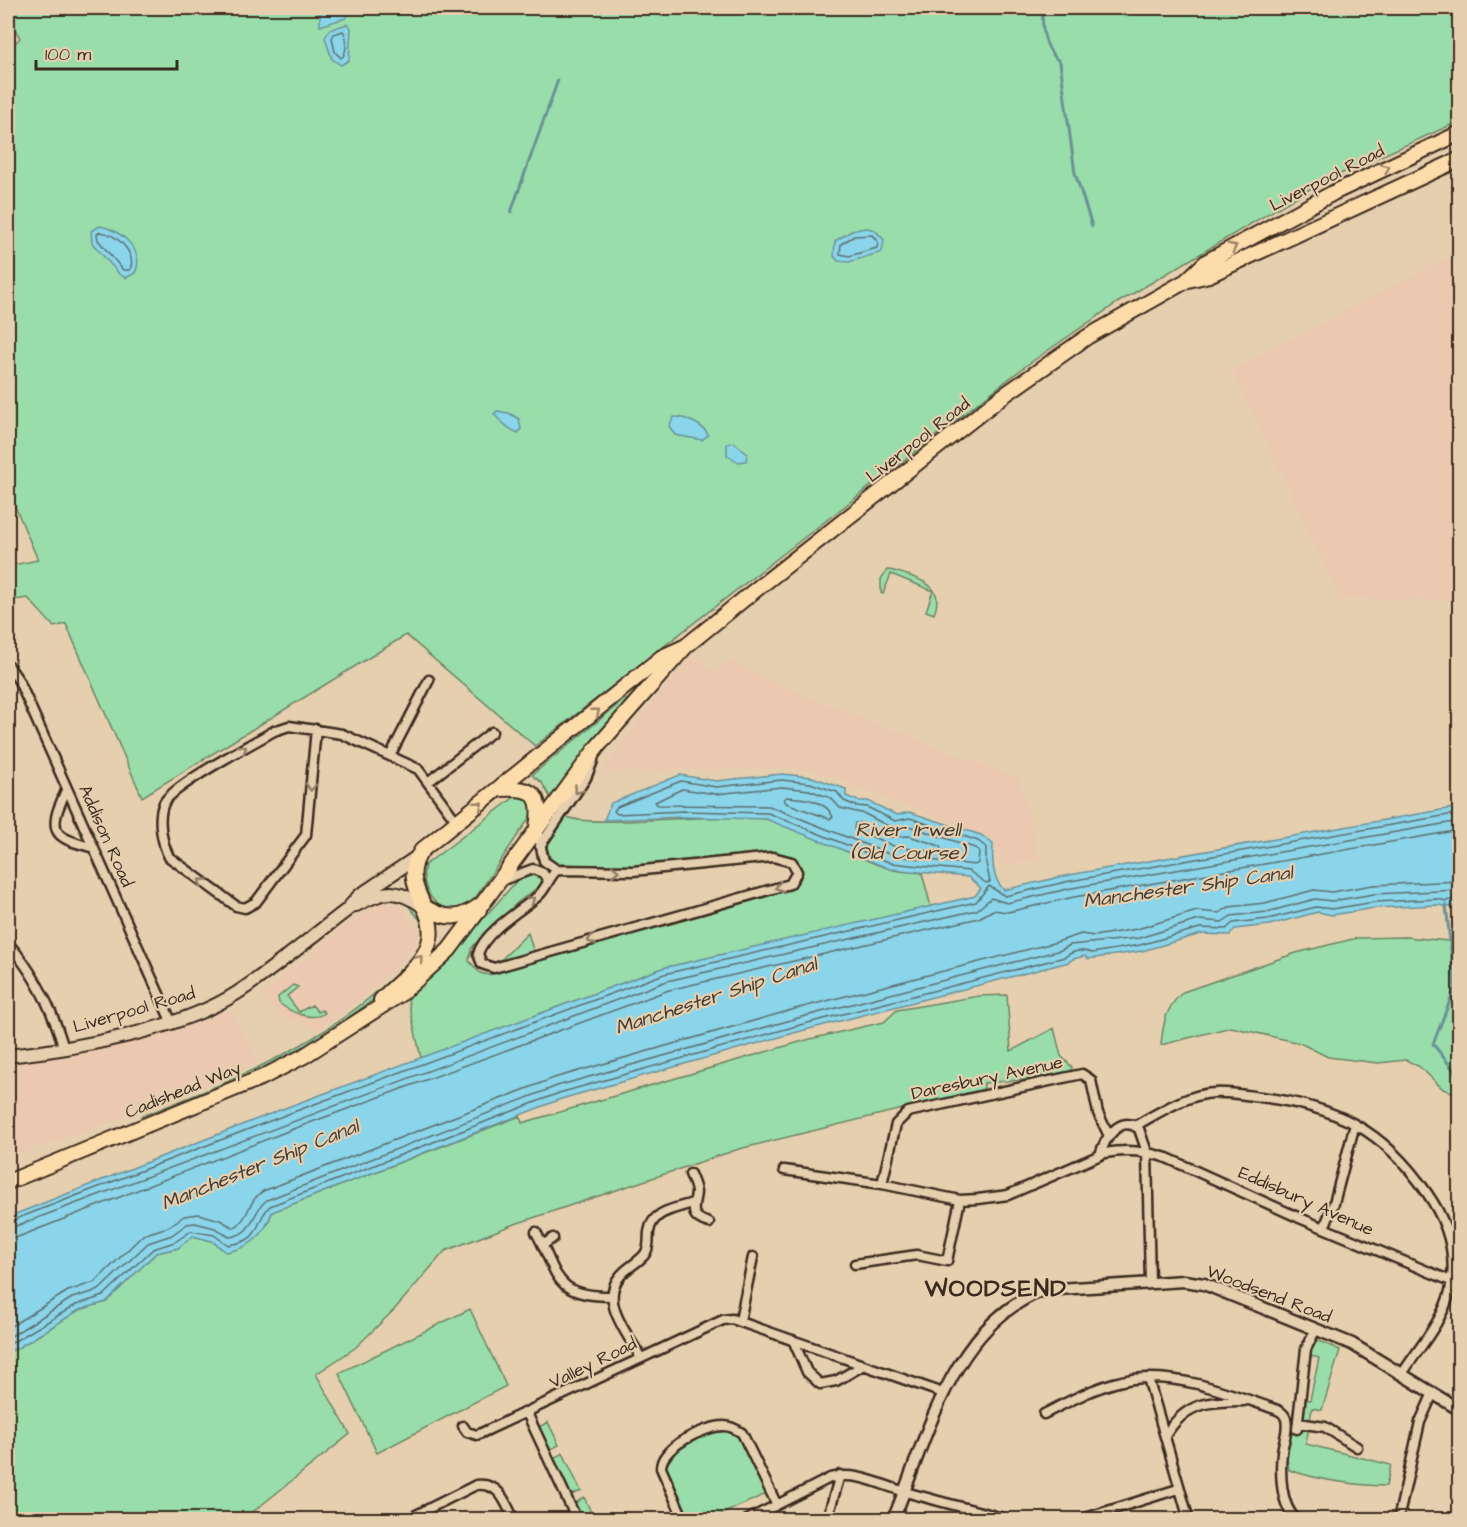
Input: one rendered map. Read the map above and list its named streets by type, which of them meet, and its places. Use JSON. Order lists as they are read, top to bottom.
{
  "streets": {
    "highway": ["Liverpool Road", "Cadishead Way"],
    "street": [
      "Addison Road",
      "Daresbury Avenue",
      "Eddisbury Avenue",
      "Woodsend Road",
      "Valley Road"
    ]
  },
  "crossings": [
    ["Liverpool Road", "Addison Road"],
    ["Liverpool Road", "Cadishead Way"],
    ["Daresbury Avenue", "Eddisbury Avenue"],
    ["Woodsend Road", "Valley Road"]
  ],
  "districts": ["WOODSEND"],
  "water": ["River Irwell (Old Course)", "Manchester Ship Canal"],
  "scale_bar": "100 m"
}
